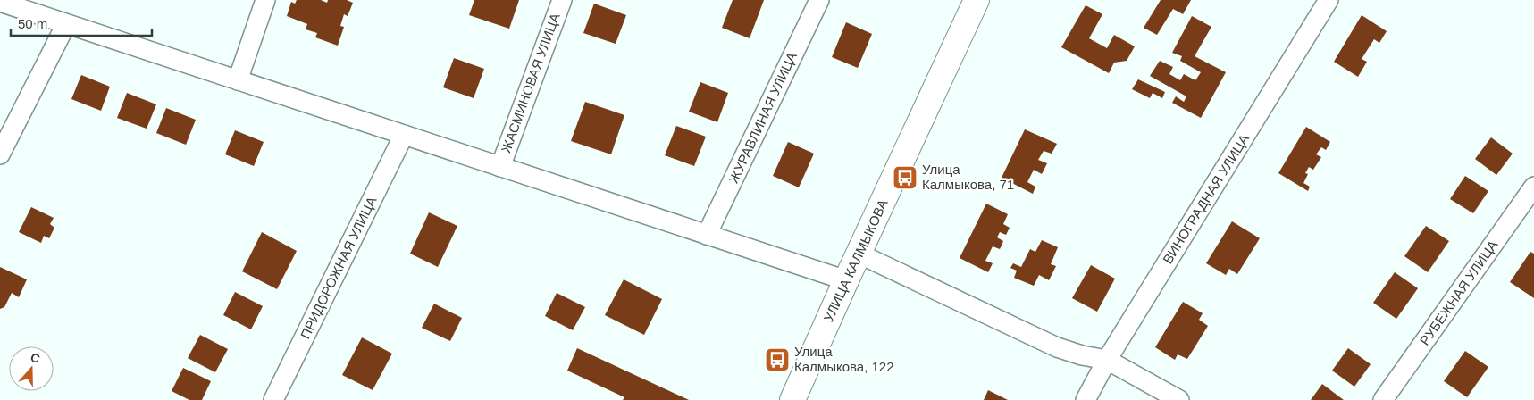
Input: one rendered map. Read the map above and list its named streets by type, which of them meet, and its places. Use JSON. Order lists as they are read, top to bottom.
{
  "streets": {
    "main road": ["УЛИЦА КАЛМЫКОВА"],
    "street": [
      "ЖАСМИНОВАЯ УЛИЦА",
      "ЖУРАВЛИНАЯ УЛИЦА",
      "ВИНОГРАДНАЯ УЛИЦА",
      "ПРИДОРОЖНАЯ УЛИЦА",
      "РУБЕЖНАЯ УЛИЦА"
    ]
  },
  "places": {
    "bus stop": ["Улица Калмыкова, 71", "Улица Калмыкова, 122"]
  },
  "scale_bar": "50 m",
  "north": "top"
}
